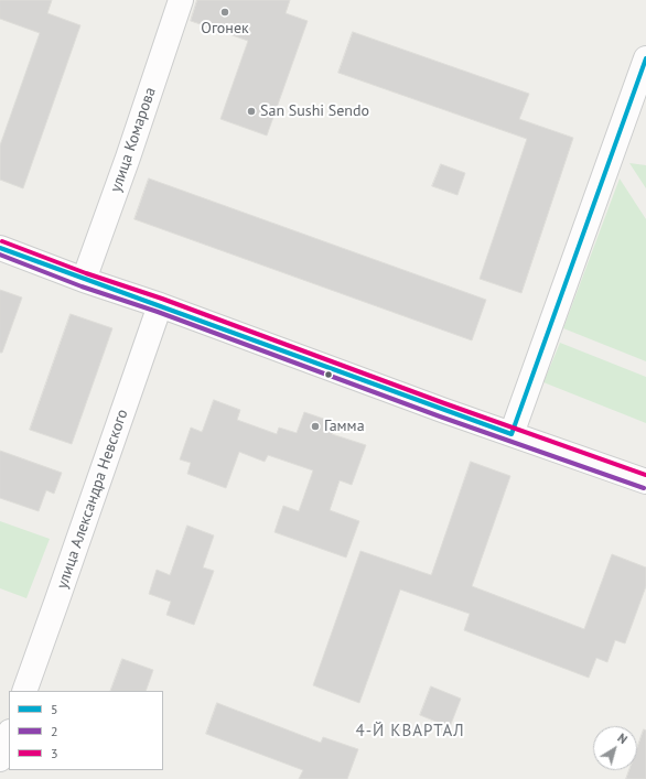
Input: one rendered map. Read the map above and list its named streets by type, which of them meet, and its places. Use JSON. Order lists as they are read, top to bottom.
{
  "streets": {
    "street": ["улица Комарова", "улица Александра Невского"]
  },
  "districts": ["4-Й КВАРТАЛ"],
  "places": ["Огонек", "San Sushi Sendo", "Гамма"],
  "lines": ["transit line 5", "transit line 3", "transit line 2"],
  "legend": ["5", "2", "3"],
  "north": "top right"
}
